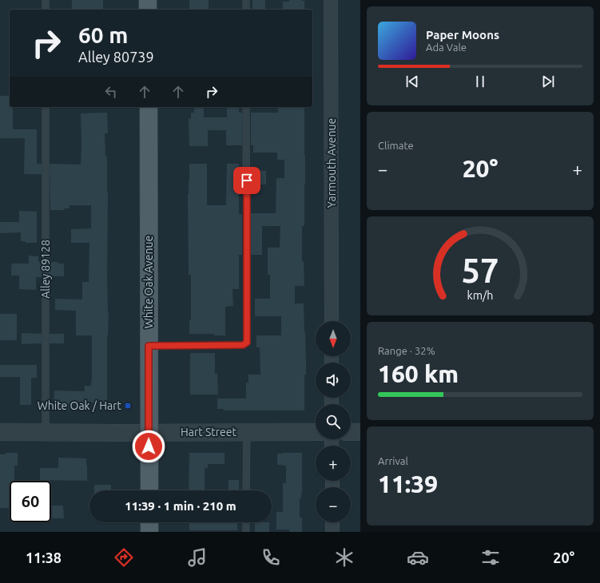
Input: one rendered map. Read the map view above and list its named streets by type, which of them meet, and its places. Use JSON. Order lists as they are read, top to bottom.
{
  "streets": {
    "main road": ["White Oak Avenue"],
    "street": ["Yarmouth Avenue", "Hart Street"],
    "lane": ["Alley 89128"]
  },
  "crossings": [
    ["Alley 89128", "Hart Street"],
    ["White Oak Avenue", "Hart Street"]
  ],
  "places": {
    "transit": ["White Oak / Hart"]
  },
  "north": "bottom",
  "page": {
    "turn": ["60 m", "Alley 80739"],
    "song": ["Paper Moons", "Ada Vale"],
    "tile": [
      "Climate",
      ["Range · 32%", "160 km"],
      ["Arrival", "11:39"]
    ],
    "heat": ["−", "20°", "+"],
    "map_buttons": ["+", "−"],
    "limit": "60",
    "trip": "11:39 · 1 min · 210 m",
    "tabs": ["11:38", "20°"],
    "gauge": ["57", "km/h"]
  }
}
